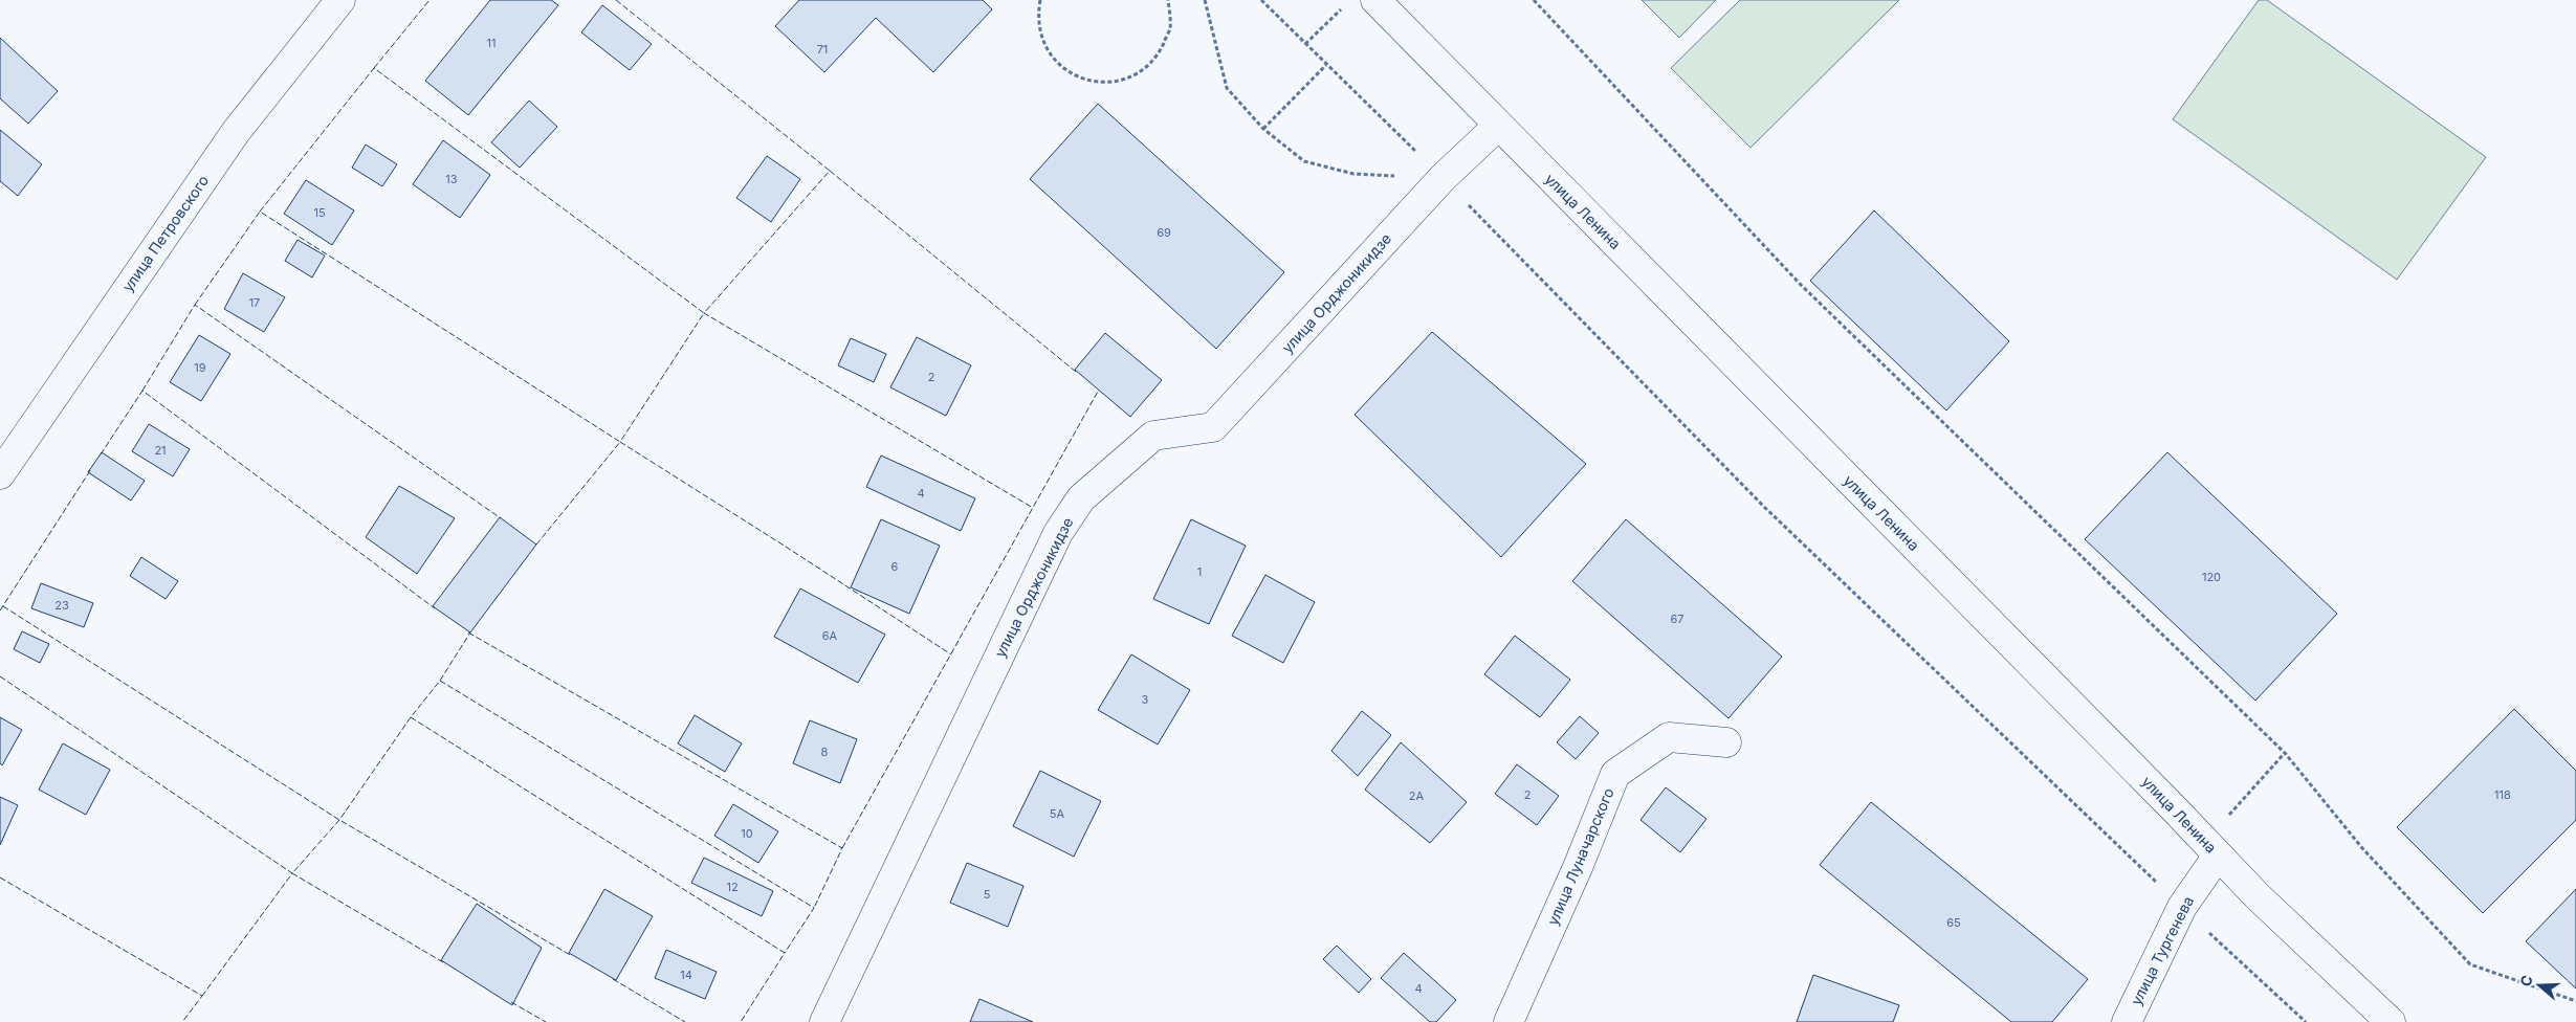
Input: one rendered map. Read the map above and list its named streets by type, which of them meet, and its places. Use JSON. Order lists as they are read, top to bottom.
{
  "streets": {
    "street": [
      "улица Ленина",
      "улица Петровского",
      "улица Орджоникидзе",
      "улица Луначарского",
      "улица Тургенева"
    ]
  },
  "crossings": [
    ["улица Ленина", "улица Орджоникидзе"],
    ["улица Ленина", "улица Тургенева"]
  ],
  "house_numbers": [
    "11",
    "71",
    "13",
    "15",
    "69",
    "17",
    "19",
    "2",
    "21",
    "4",
    "6",
    "1",
    "120",
    "23",
    "67",
    "6А",
    "3",
    "8",
    "2",
    "118",
    "2А",
    "5А",
    "10",
    "12",
    "5",
    "65",
    "14",
    "4"
  ],
  "north": "left"
}
